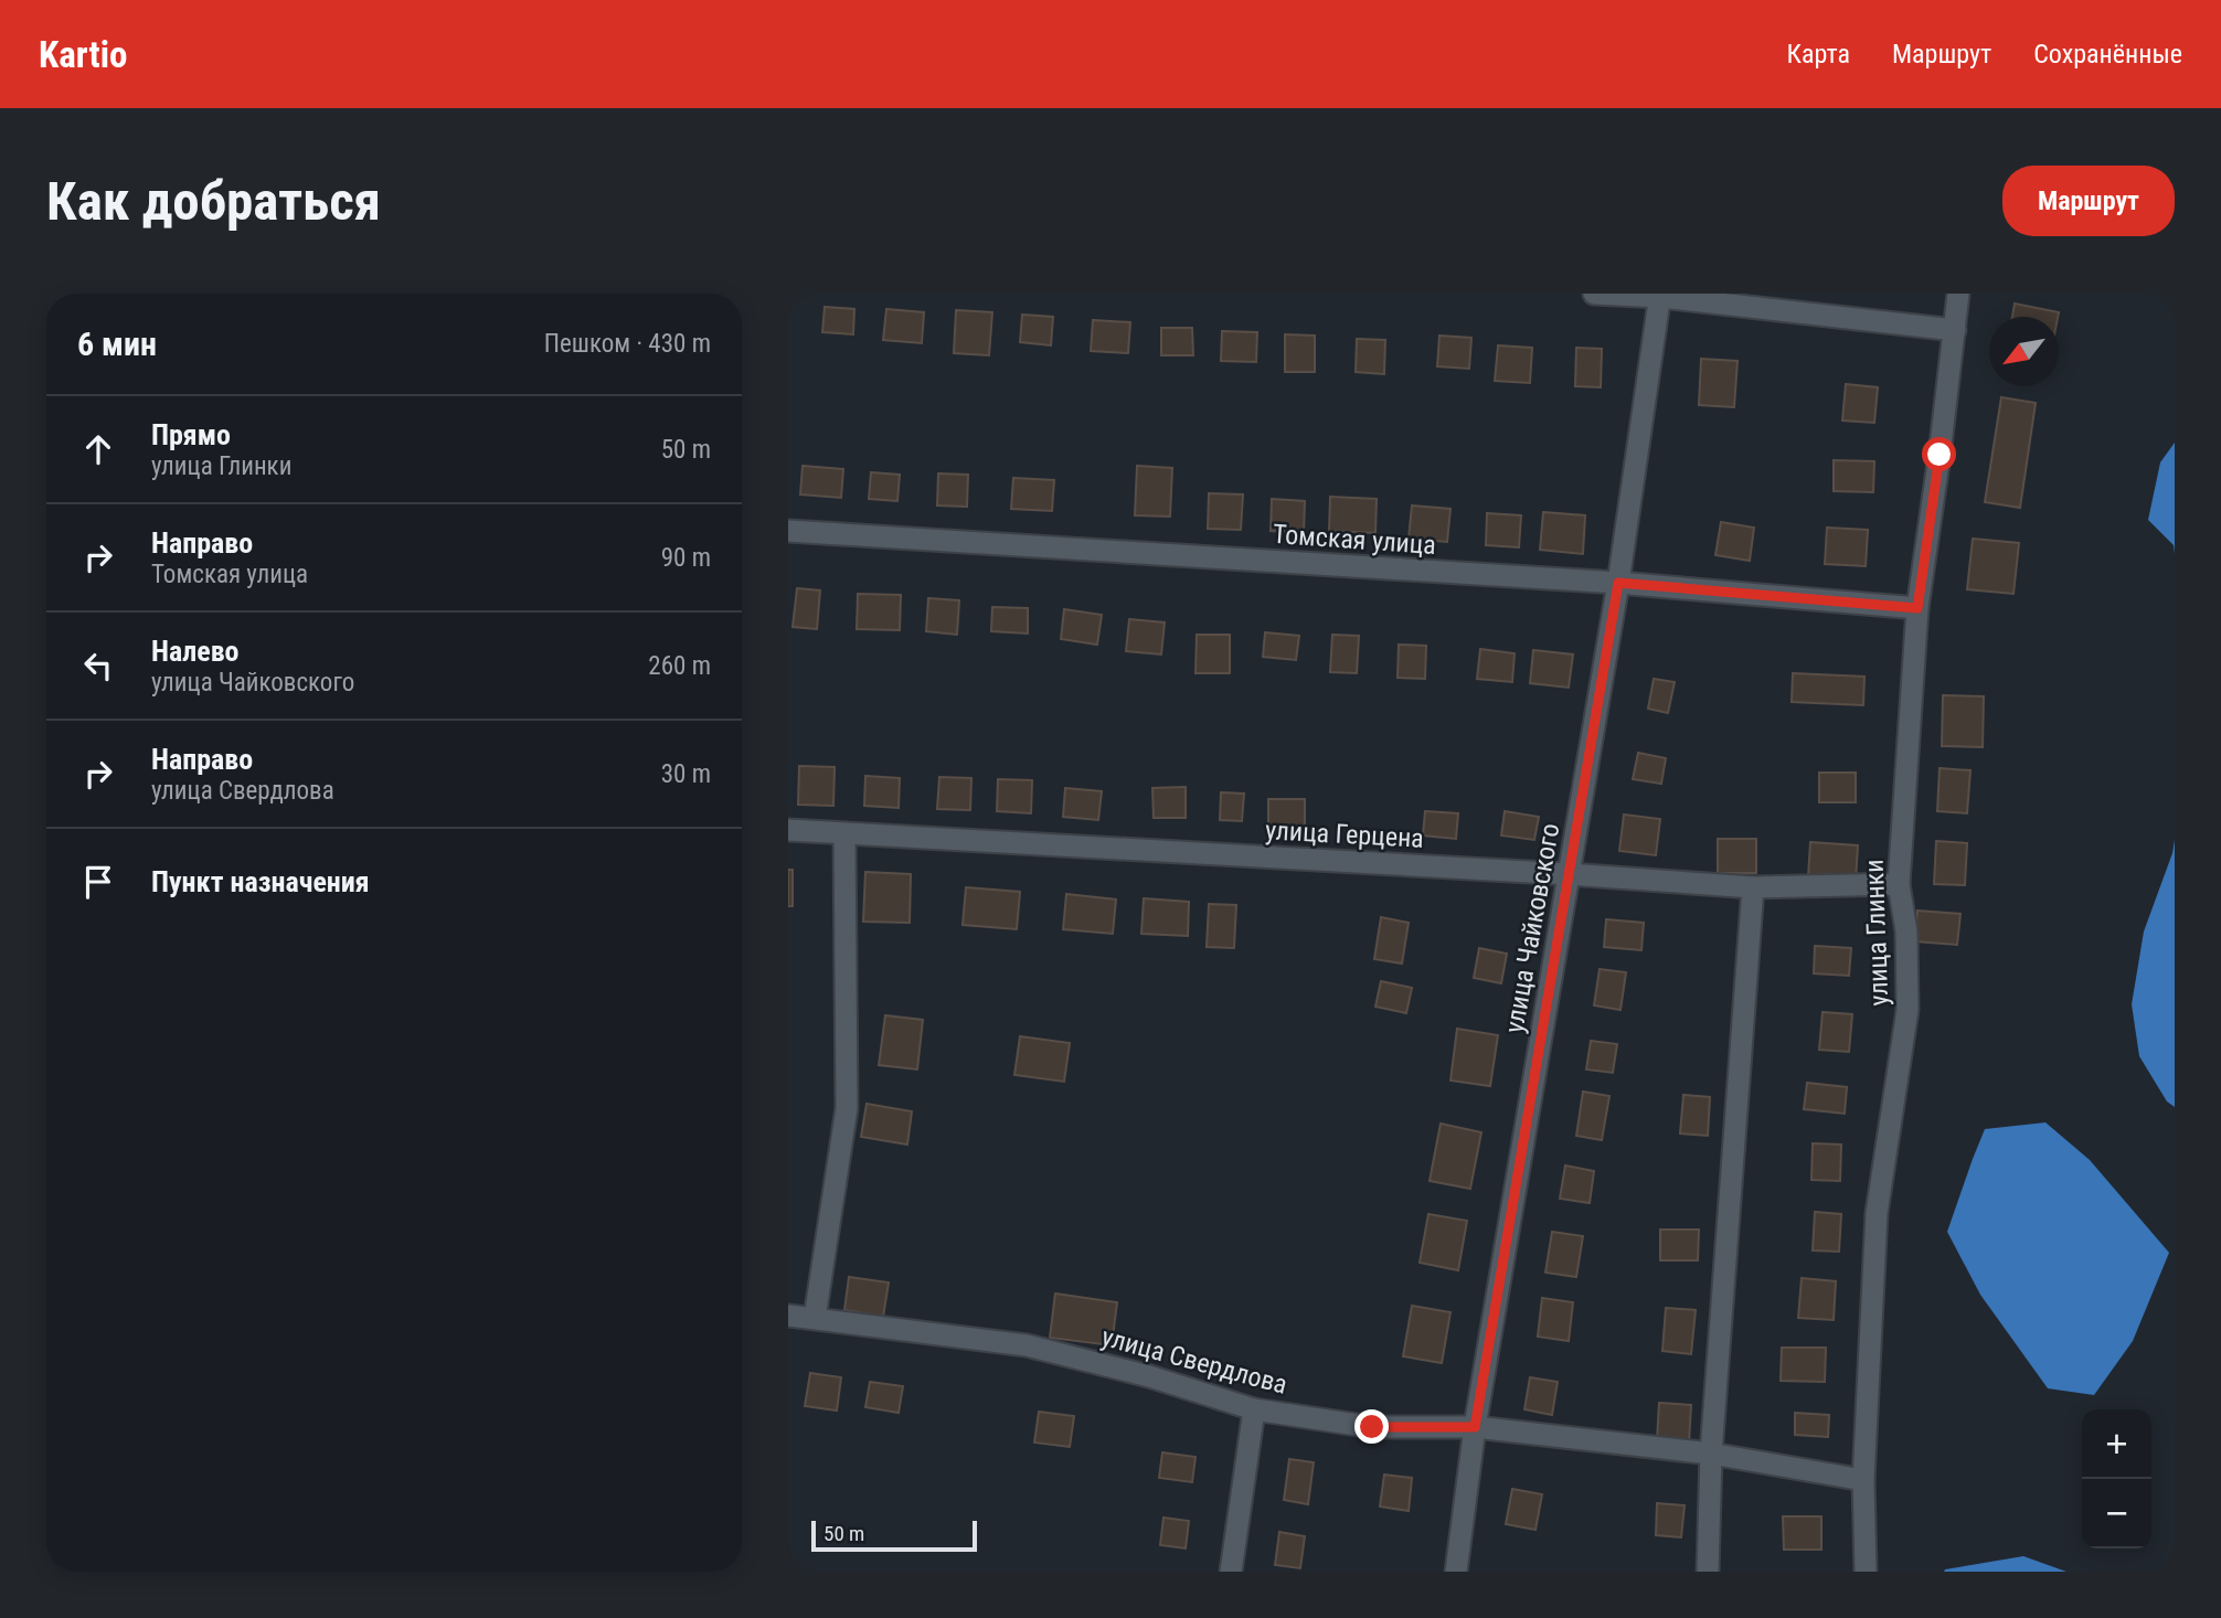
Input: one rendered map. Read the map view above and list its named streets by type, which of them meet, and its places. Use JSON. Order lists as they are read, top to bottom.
{
  "streets": {
    "street": [
      "Томская улица",
      "улица Герцена",
      "улица Чайковского",
      "улица Глинки",
      "улица Свердлова"
    ]
  },
  "crossings": [
    ["Томская улица", "улица Чайковского"],
    ["Томская улица", "улица Глинки"],
    ["улица Герцена", "улица Чайковского"],
    ["улица Герцена", "улица Глинки"],
    ["улица Чайковского", "улица Свердлова"],
    ["улица Глинки", "улица Свердлова"]
  ],
  "scale_bar": "50 m",
  "north": "bottom left",
  "page": {
    "header": "Kartio",
    "nav": ["Карта", "Маршрут", "Сохранённые"],
    "buttons": "Маршрут",
    "title": "Как добраться",
    "heading": ["6 мин", "Пешком · 430 m"],
    "list": [
      ["Прямо", "улица Глинки", "50 m"],
      ["Направо", "Томская улица", "90 m"],
      ["Налево", "улица Чайковского", "260 m"],
      ["Направо", "улица Свердлова", "30 m"],
      "Пункт назначения"
    ],
    "map_buttons": ["+", "−"],
    "scale": "50 m"
  }
}
